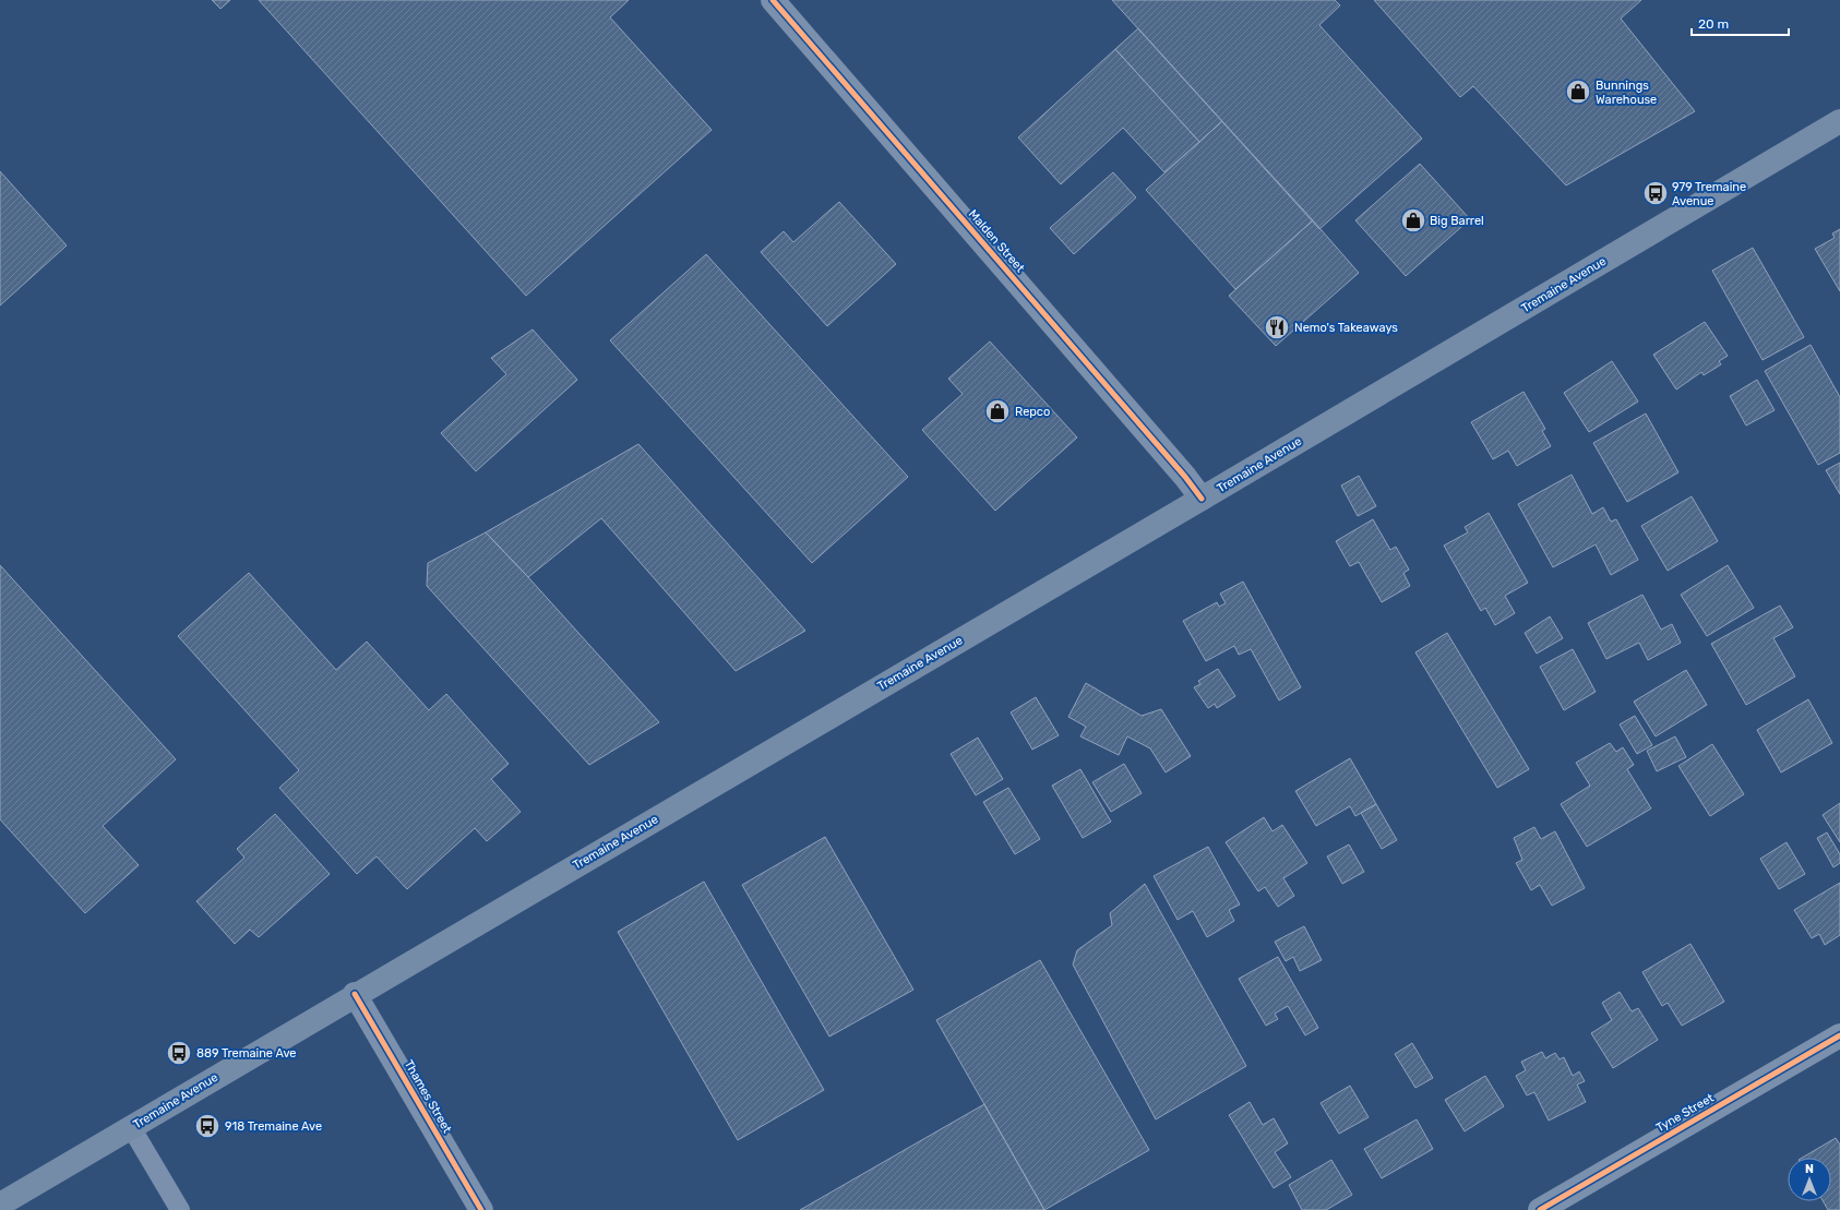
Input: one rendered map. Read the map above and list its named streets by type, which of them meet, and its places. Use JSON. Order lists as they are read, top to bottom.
{
  "streets": {
    "main road": ["Tremaine Avenue"],
    "street": ["Malden Street", "Thames Street", "Tyne Street"]
  },
  "crossings": [
    ["Malden Street", "Tremaine Avenue"],
    ["Tremaine Avenue", "Thames Street"]
  ],
  "places": {
    "shop": ["Bunnings Warehouse", "Big Barrel", "Repco"],
    "bus stop": ["979 Tremaine Avenue", "889 Tremaine Ave", "918 Tremaine Ave"],
    "restaurant": ["Nemo's Takeaways"]
  },
  "scale_bar": "20 m",
  "north": "top"
}
